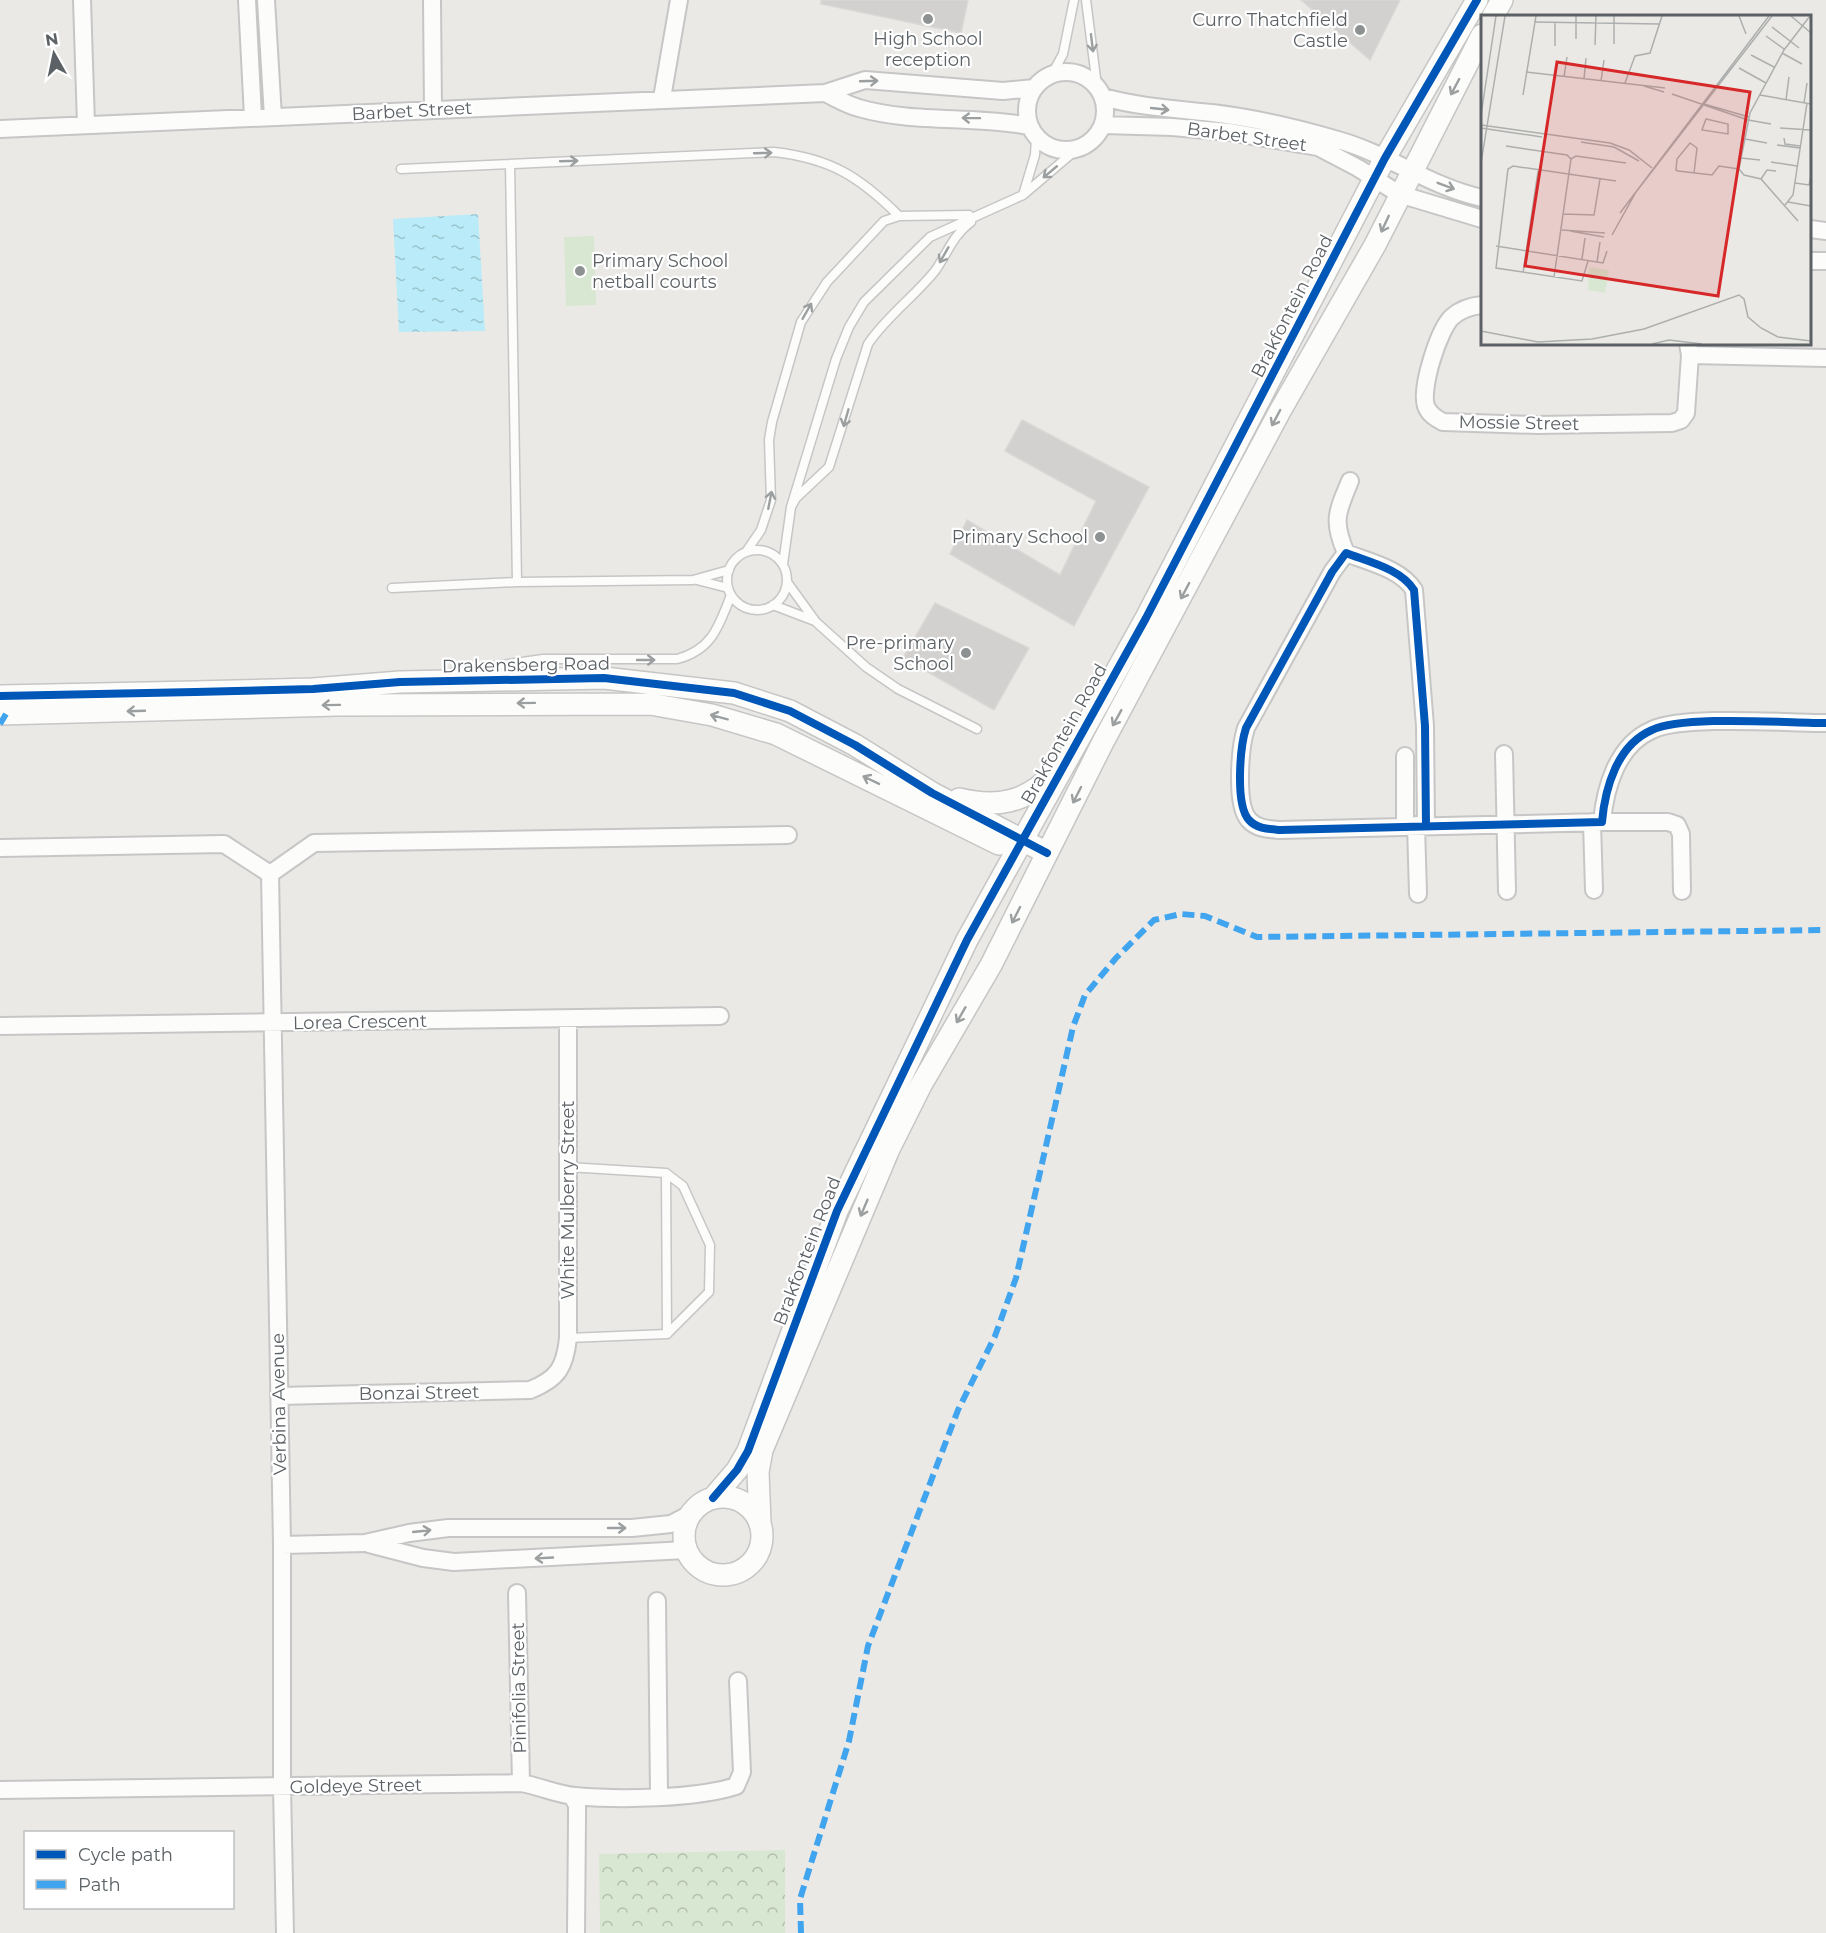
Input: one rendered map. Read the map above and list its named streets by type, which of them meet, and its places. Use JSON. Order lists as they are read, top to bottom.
{
  "streets": {
    "street": [
      "Barbet Street",
      "Brakfontein Road",
      "Mossie Street",
      "Drakensberg Road",
      "Lorea Crescent",
      "White Mulberry Street",
      "Bonzai Street",
      "Verbina Avenue",
      "Pinifolia Street",
      "Goldeye Street"
    ]
  },
  "crossings": [
    ["Barbet Street", "Brakfontein Road"],
    ["Brakfontein Road", "Drakensberg Road"],
    ["Lorea Crescent", "White Mulberry Street"],
    ["Lorea Crescent", "Verbina Avenue"],
    ["White Mulberry Street", "Bonzai Street"],
    ["Bonzai Street", "Verbina Avenue"],
    ["Verbina Avenue", "Goldeye Street"],
    ["Pinifolia Street", "Goldeye Street"]
  ],
  "places": [
    "High School reception",
    "Curro Thatchfield Castle",
    "Primary School netball courts",
    "Primary School",
    "Pre-primary School"
  ],
  "legend": ["Cycle path", "Path"],
  "north": "top"
}
